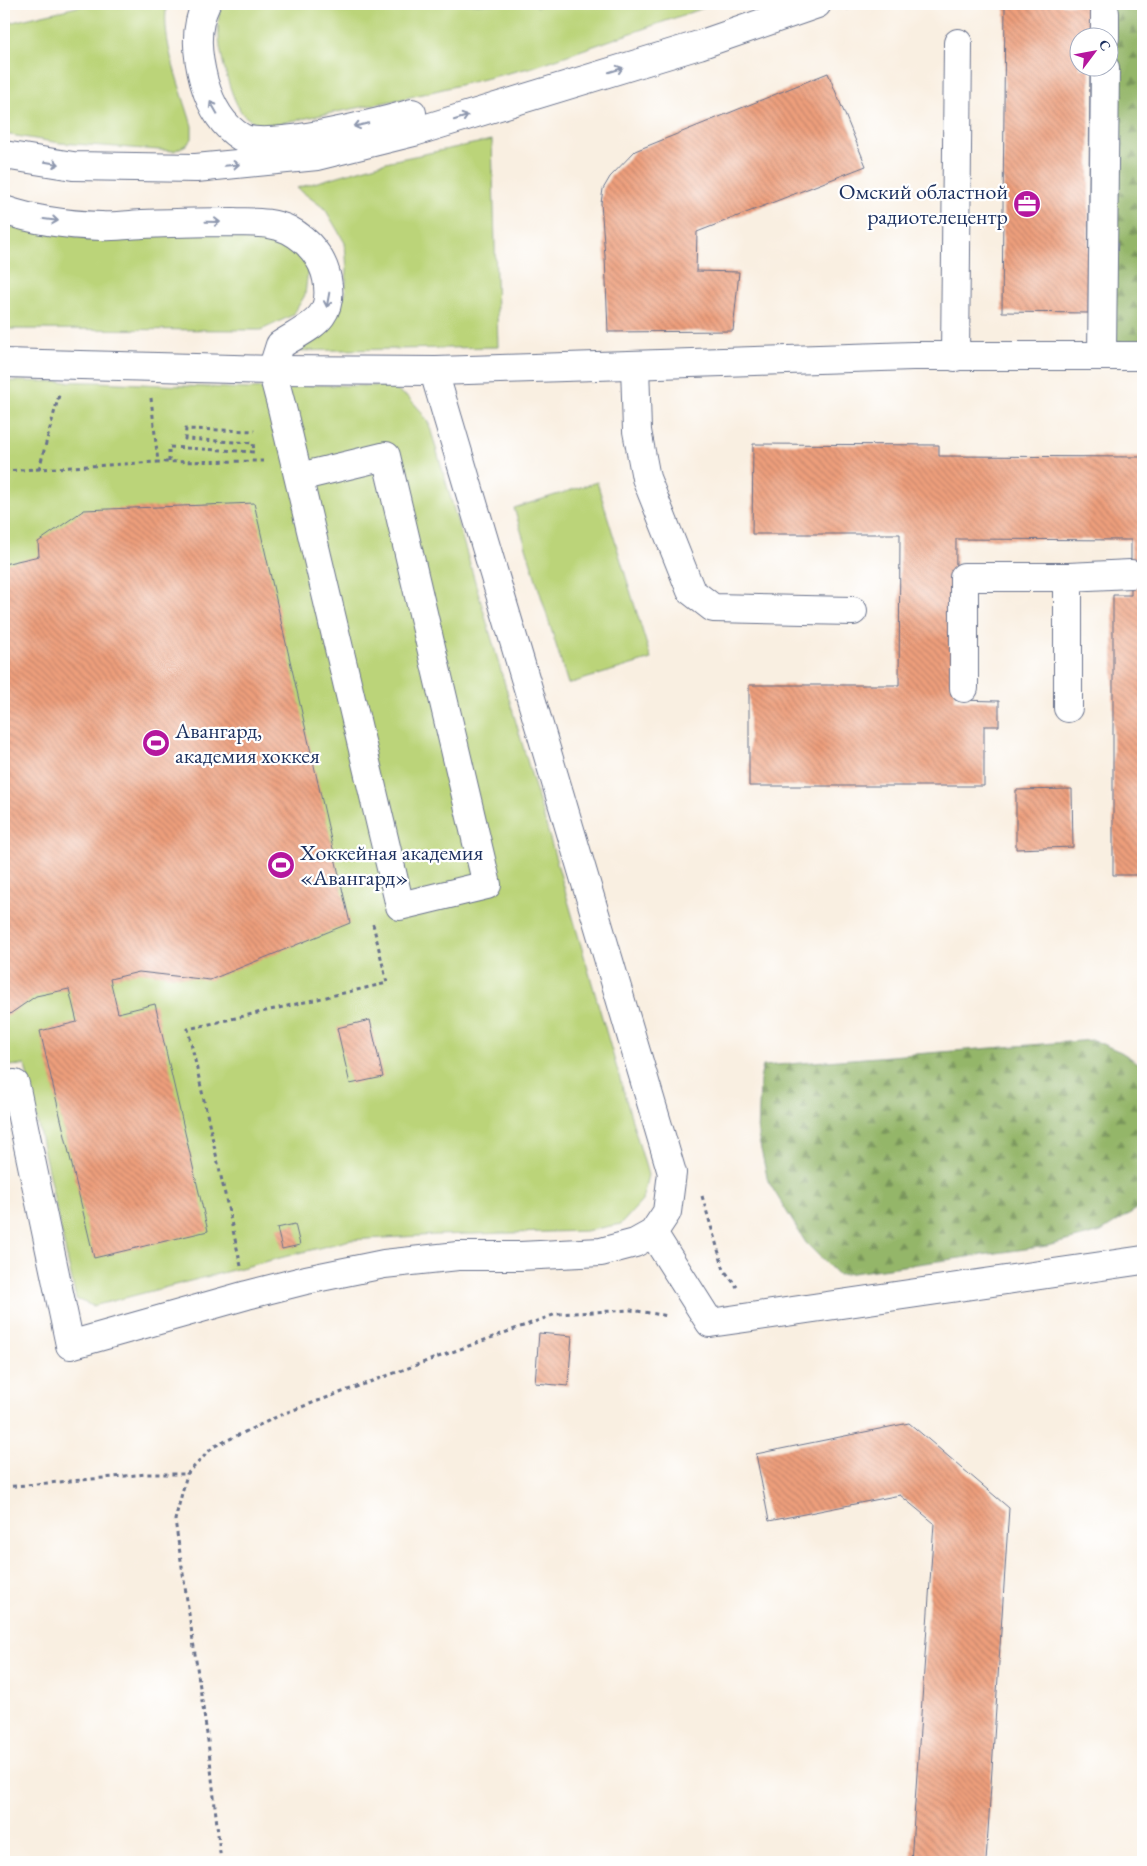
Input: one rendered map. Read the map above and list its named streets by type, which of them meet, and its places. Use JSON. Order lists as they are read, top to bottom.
{
  "places": {
    "office": ["Омский областной радиотелецентр"],
    "sports": ["Авангард, академия хоккея", "Хоккейная академия «Авангард»"]
  },
  "north": "top right"
}
